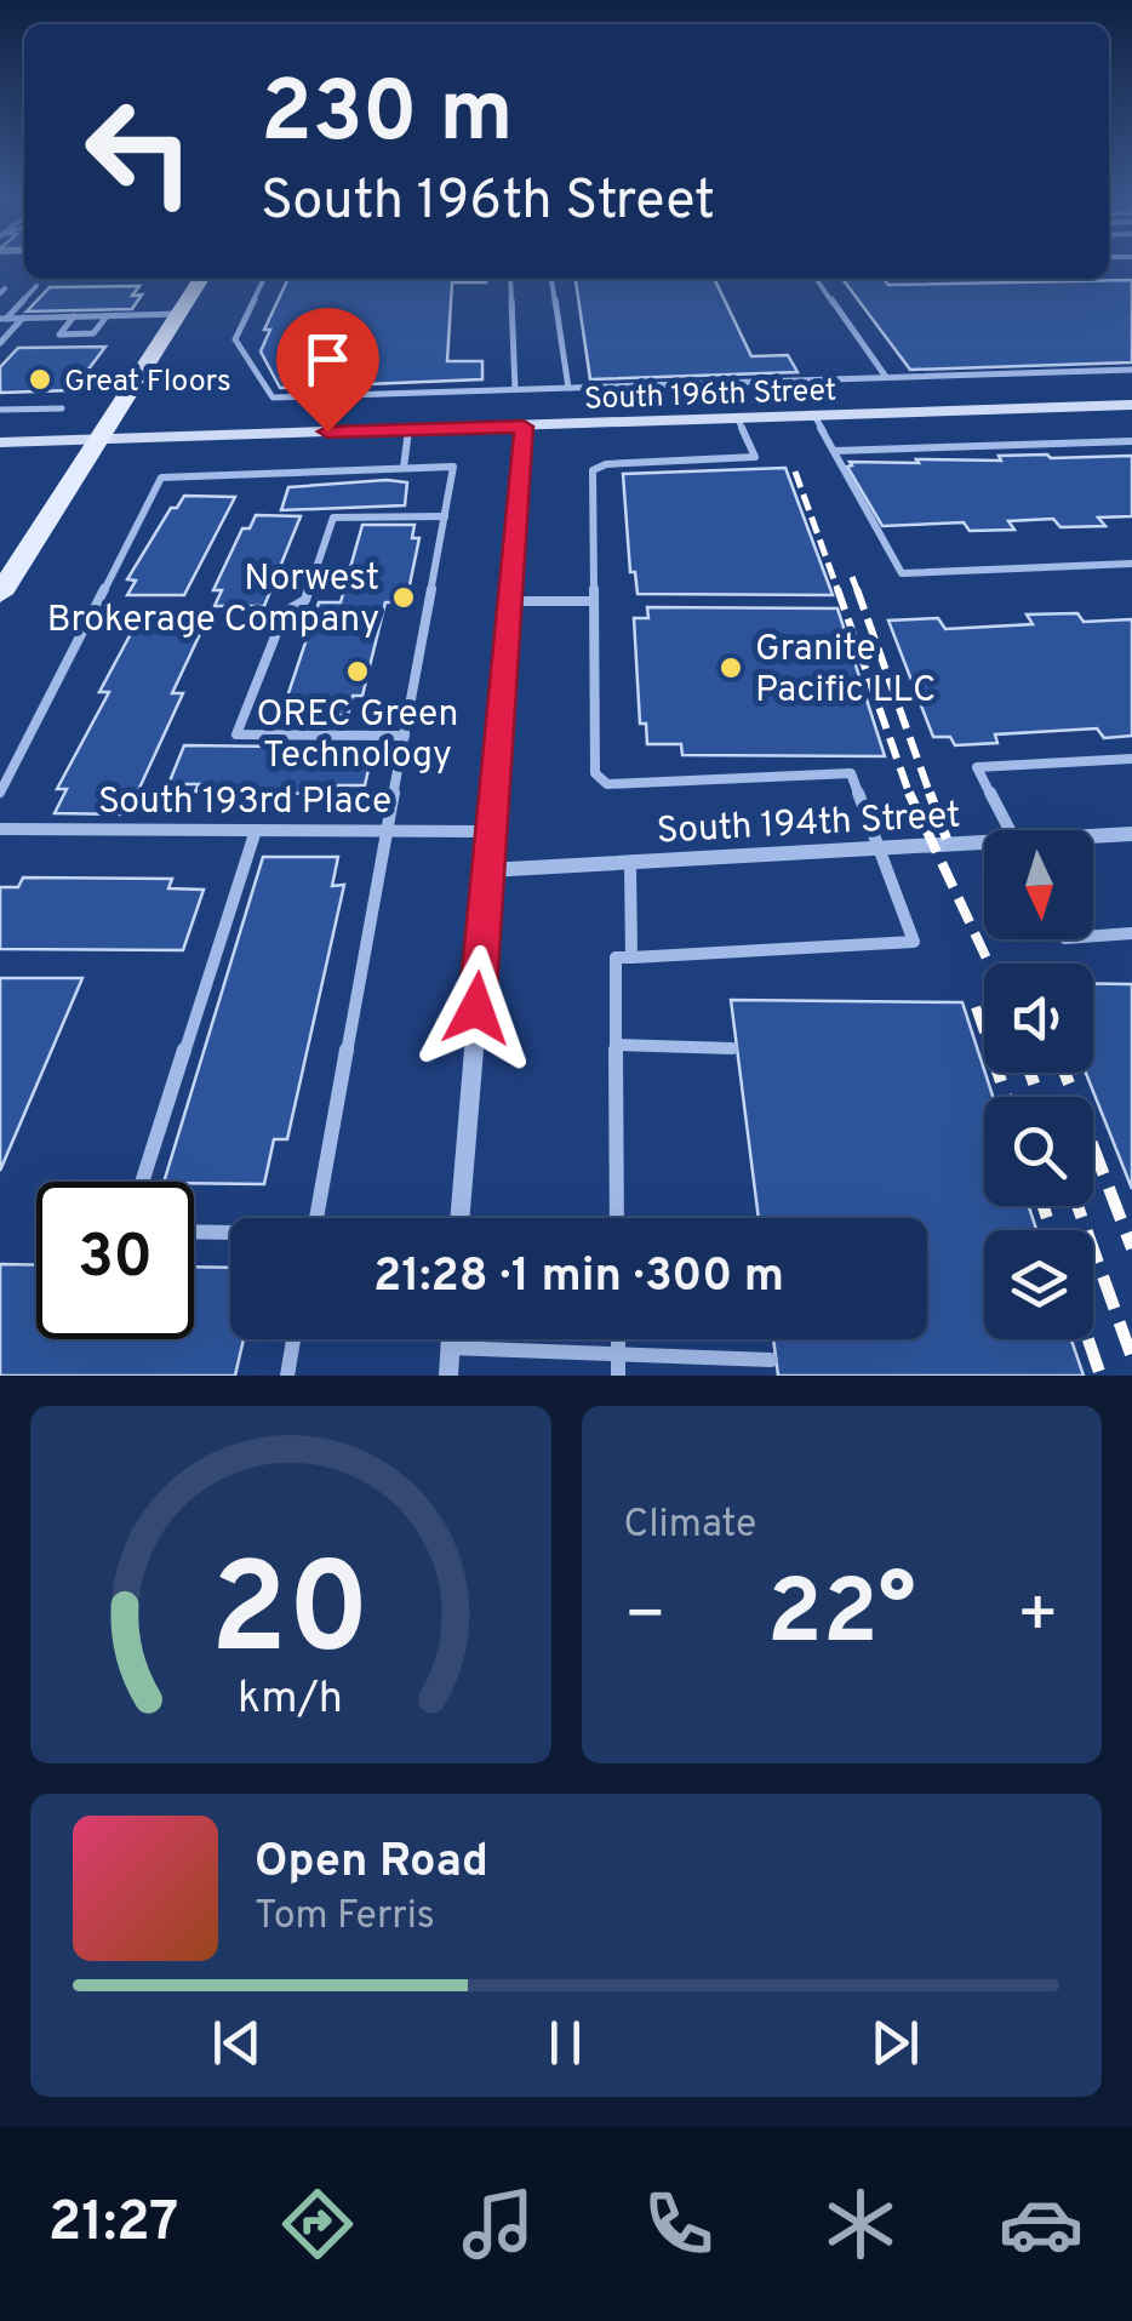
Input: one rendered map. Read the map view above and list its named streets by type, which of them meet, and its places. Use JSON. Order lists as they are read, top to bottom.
{
  "streets": {
    "main road": ["South 196th Street"],
    "street": ["South 194th Street"],
    "lane": ["South 193rd Place"]
  },
  "places": [
    "Great Floors",
    "Norwest Brokerage Company",
    "Granite Pacific LLC",
    "OREC Green Technology"
  ],
  "north": "bottom",
  "page": {
    "turn": ["230 m", "South 196th Street"],
    "limit": "30",
    "trip": "21:28 · 1 min · 300 m",
    "tile": "Climate",
    "heat": ["−", "22°", "+"],
    "song": ["Open Road", "Tom Ferris"],
    "tabs": "21:27",
    "gauge": ["20", "km/h"]
  }
}
